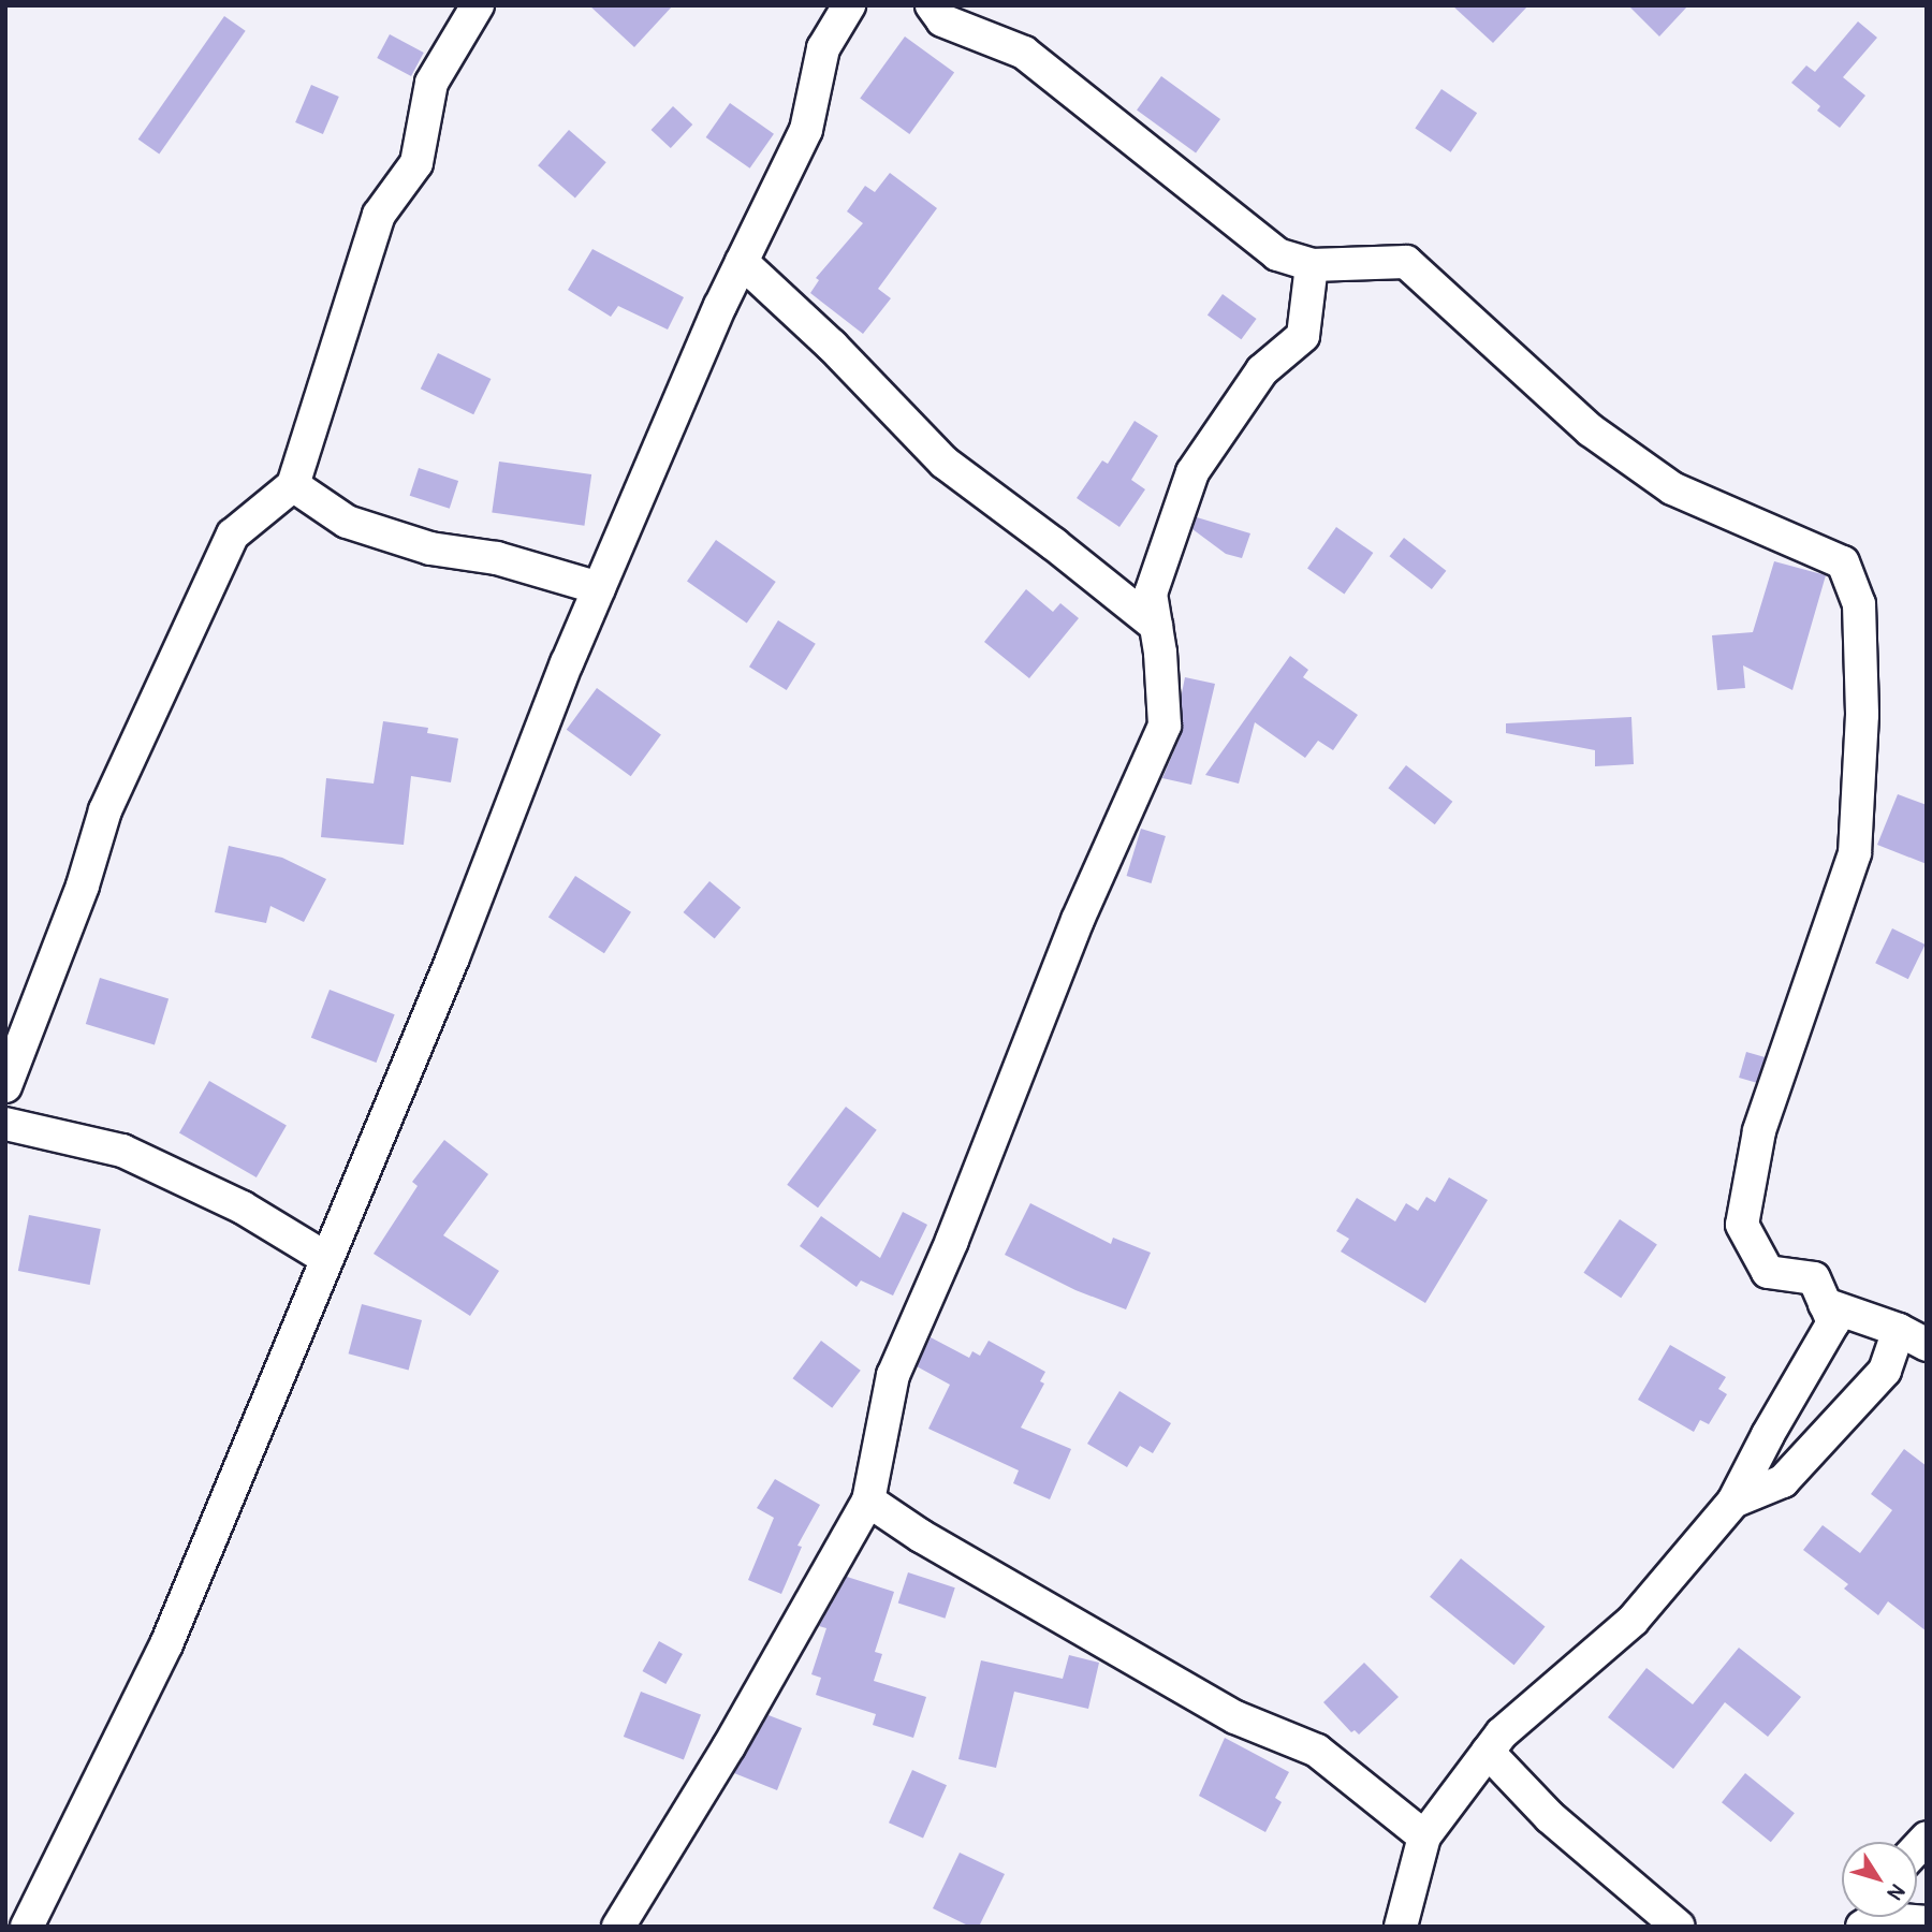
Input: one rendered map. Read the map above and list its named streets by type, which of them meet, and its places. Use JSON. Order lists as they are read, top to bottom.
{
  "north": "bottom right"
}
